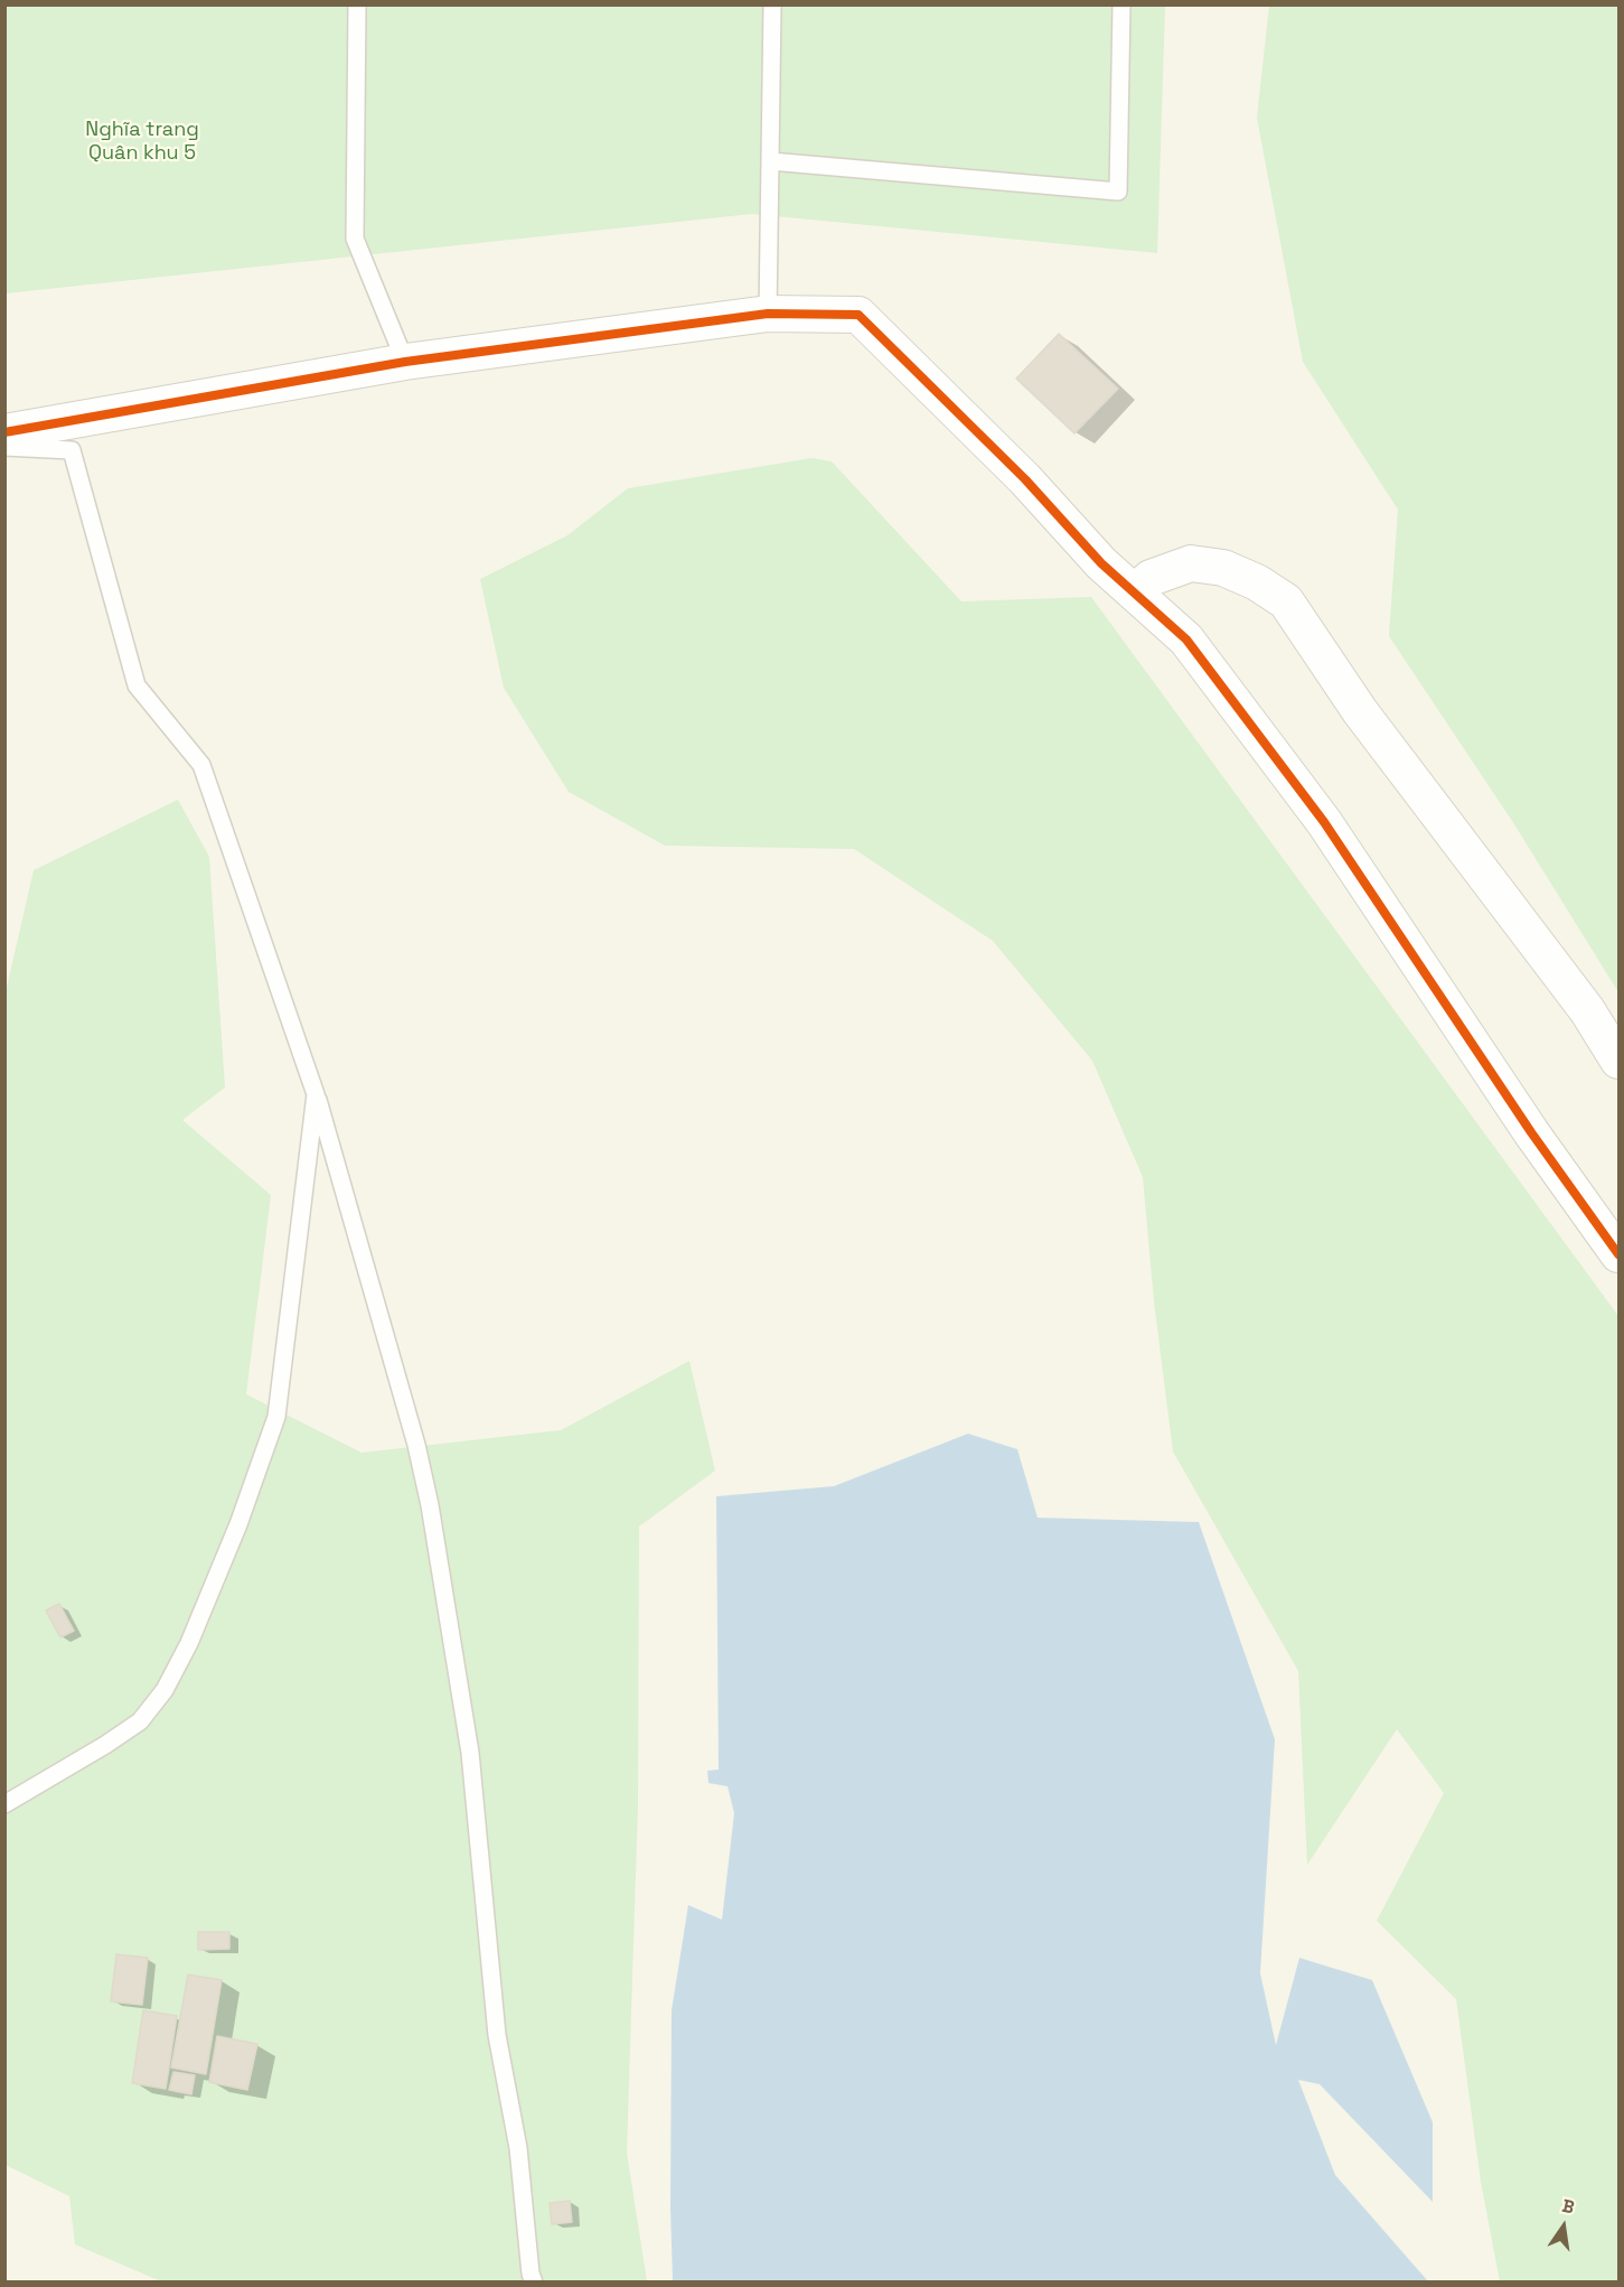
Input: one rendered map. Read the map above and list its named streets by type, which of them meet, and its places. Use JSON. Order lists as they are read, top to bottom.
{
  "parks": ["Nghĩa trang Quân khu 5"],
  "north": "top"
}
